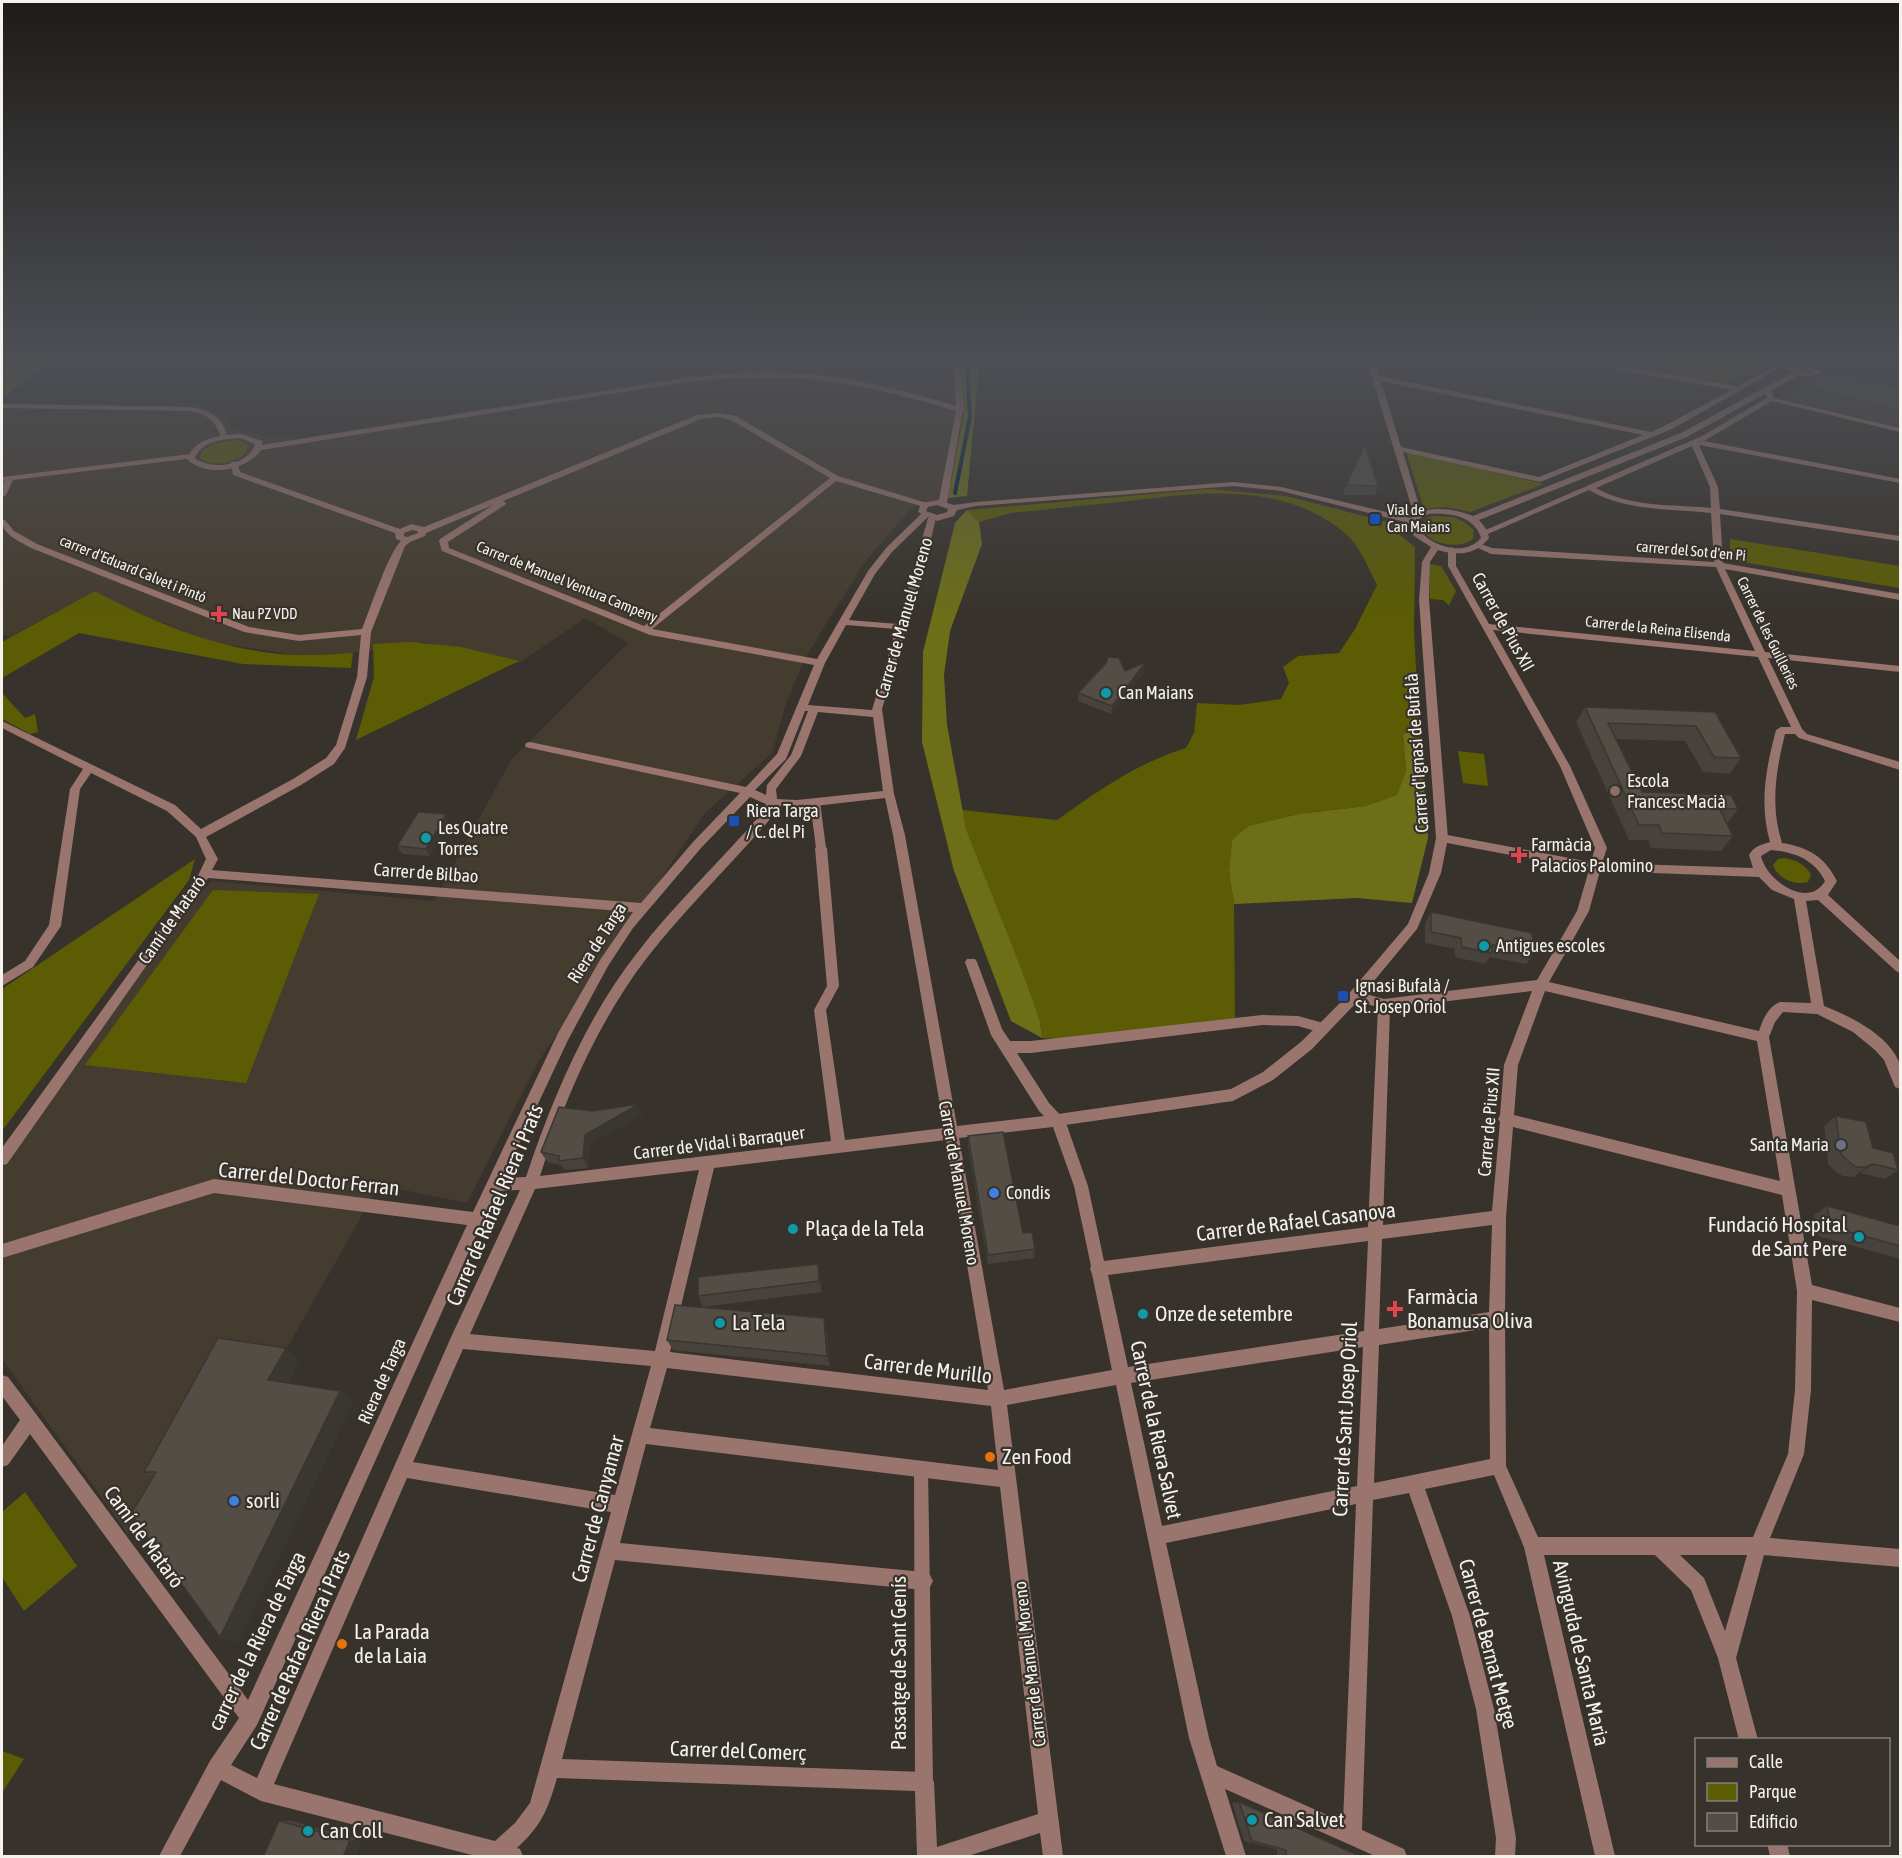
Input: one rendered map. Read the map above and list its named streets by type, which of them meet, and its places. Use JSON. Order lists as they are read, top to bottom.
{
  "streets": {
    "street": [
      "carrer del Sot d'en Pi",
      "carrer d'Eduard Calvet i Pintó",
      "Carrer de Manuel Ventura Campeny",
      "Carrer de Manuel Moreno",
      "Carrer de Pius XII",
      "Carrer de la Reina Elisenda",
      "Carrer de les Guilleries",
      "Carrer d'Ignasi de Bufalà",
      "Carrer de Bilbao",
      "Camí de Mataró",
      "Riera de Targa",
      "Carrer de Vidal i Barraquer",
      "Carrer del Doctor Ferran",
      "Carrer de Rafael Riera i Prats",
      "Carrer de Rafael Casanova",
      "Carrer de Murillo",
      "Carrer de Sant Josep Oriol",
      "Carrer de la Riera Salvet",
      "Carrer de Canyamar",
      "carrer de la Riera de Targa",
      "Carrer de Bernat Metge",
      "Avinguda de Santa Maria",
      "Passatge de Sant Genís",
      "Carrer del Comerç"
    ]
  },
  "crossings": [
    ["carrer del Sot d'en Pi", "Carrer de les Guilleries"],
    ["Carrer de Manuel Ventura Campeny", "Riera de Targa"],
    ["Carrer de Manuel Moreno", "Riera de Targa"],
    ["Carrer de Manuel Moreno", "Carrer de Vidal i Barraquer"],
    ["Carrer de Manuel Moreno", "Carrer de Murillo"],
    ["Carrer de Pius XII", "Carrer de la Reina Elisenda"],
    ["Carrer de Pius XII", "Carrer de Rafael Casanova"],
    ["Carrer de Pius XII", "Carrer de Murillo"],
    ["Carrer de Pius XII", "Avinguda de Santa Maria"],
    ["Carrer de la Reina Elisenda", "Carrer de les Guilleries"],
    ["Carrer d'Ignasi de Bufalà", "Carrer de la Riera Salvet"],
    ["Carrer de Bilbao", "Camí de Mataró"],
    ["Carrer de Bilbao", "Riera de Targa"],
    ["Camí de Mataró", "carrer de la Riera de Targa"],
    ["Riera de Targa", "Carrer de Vidal i Barraquer"],
    ["Riera de Targa", "Carrer del Doctor Ferran"],
    ["Riera de Targa", "Carrer de Rafael Riera i Prats"],
    ["Riera de Targa", "carrer de la Riera de Targa"],
    ["Carrer de Vidal i Barraquer", "Carrer de Rafael Riera i Prats"],
    ["Carrer de Vidal i Barraquer", "Carrer de Canyamar"],
    ["Carrer de Rafael Riera i Prats", "Carrer de Murillo"],
    ["Carrer de Rafael Casanova", "Carrer de Sant Josep Oriol"],
    ["Carrer de Rafael Casanova", "Carrer de la Riera Salvet"],
    ["Carrer de Murillo", "Carrer de Sant Josep Oriol"],
    ["Carrer de Murillo", "Carrer de la Riera Salvet"],
    ["Carrer de Murillo", "Carrer de Canyamar"],
    ["Carrer de Canyamar", "Carrer del Comerç"],
    ["Passatge de Sant Genís", "Carrer del Comerç"]
  ],
  "places": {
    "transit": ["Vial de Can Maians", "Riera Targa / C. del Pi", "Ignasi Bufalà / St. Josep Oriol"],
    "health": ["Nau PZ VDD", "Farmàcia Palacios Palomino", "Farmàcia Bonamusa Oliva"],
    "other": [
      "Can Maians",
      "Escola Francesc Macià",
      "Les Quatre Torres",
      "Antigues escoles",
      "Santa Maria",
      "Condis",
      "Plaça de la Tela",
      "Fundació Hospital de Sant Pere",
      "Onze de setembre",
      "La Tela",
      "Zen Food",
      "sorli",
      "La Parada de la Laia",
      "Can Salvet",
      "Can Coll"
    ]
  },
  "legend": ["Calle", "Parque", "Edificio"]
}
